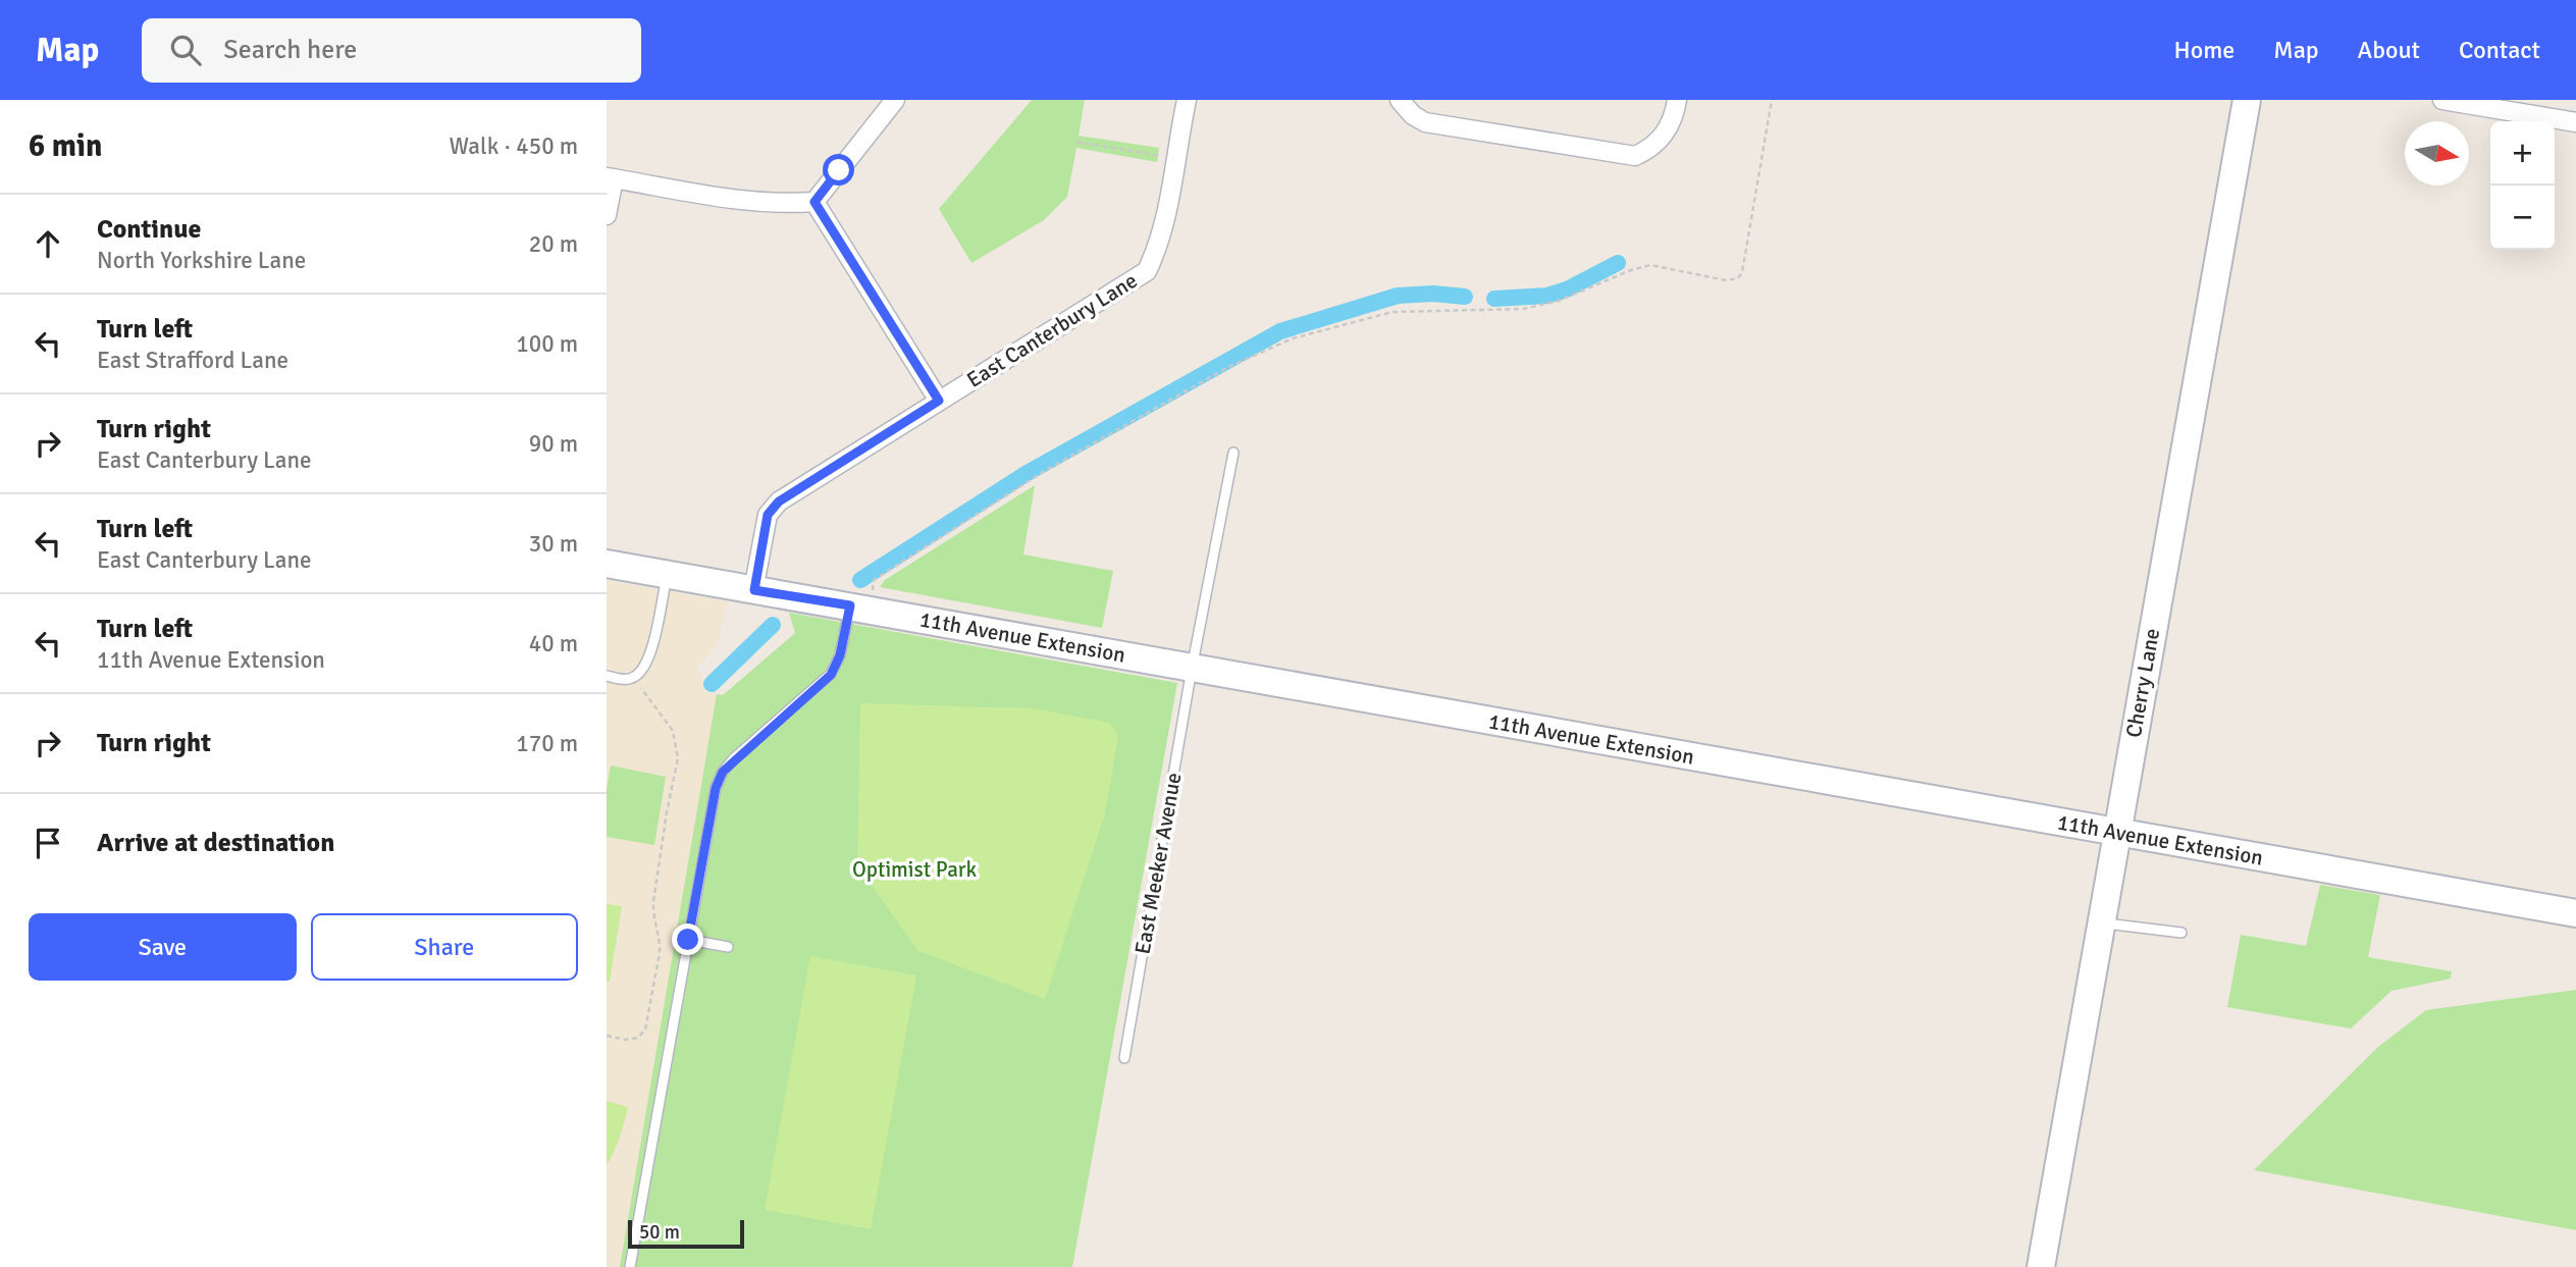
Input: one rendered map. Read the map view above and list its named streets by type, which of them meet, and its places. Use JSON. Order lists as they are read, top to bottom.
{
  "streets": {
    "street": ["East Canterbury Lane", "11th Avenue Extension", "Cherry Lane"],
    "lane": ["East Meeker Avenue"]
  },
  "crossings": [
    ["East Canterbury Lane", "11th Avenue Extension"],
    ["11th Avenue Extension", "Cherry Lane"],
    ["11th Avenue Extension", "East Meeker Avenue"]
  ],
  "parks": ["Optimist Park"],
  "scale_bar": "50 m",
  "north": "right",
  "page": {
    "header": "Map",
    "search": "Search here",
    "nav": [
      "Home",
      "Map",
      "About",
      "Contact"
    ],
    "heading": ["6 min", "Walk · 450 m"],
    "map_buttons": ["+", "−"],
    "list": [
      ["Continue", "North Yorkshire Lane", "20 m"],
      ["Turn left", "East Strafford Lane", "100 m"],
      ["Turn right", "East Canterbury Lane", "90 m"],
      ["Turn left", "East Canterbury Lane", "30 m"],
      ["Turn left", "11th Avenue Extension", "40 m"],
      ["Turn right", "170 m"],
      "Arrive at destination"
    ],
    "buttons": ["Save", "Share"],
    "scale": "50 m"
  }
}
